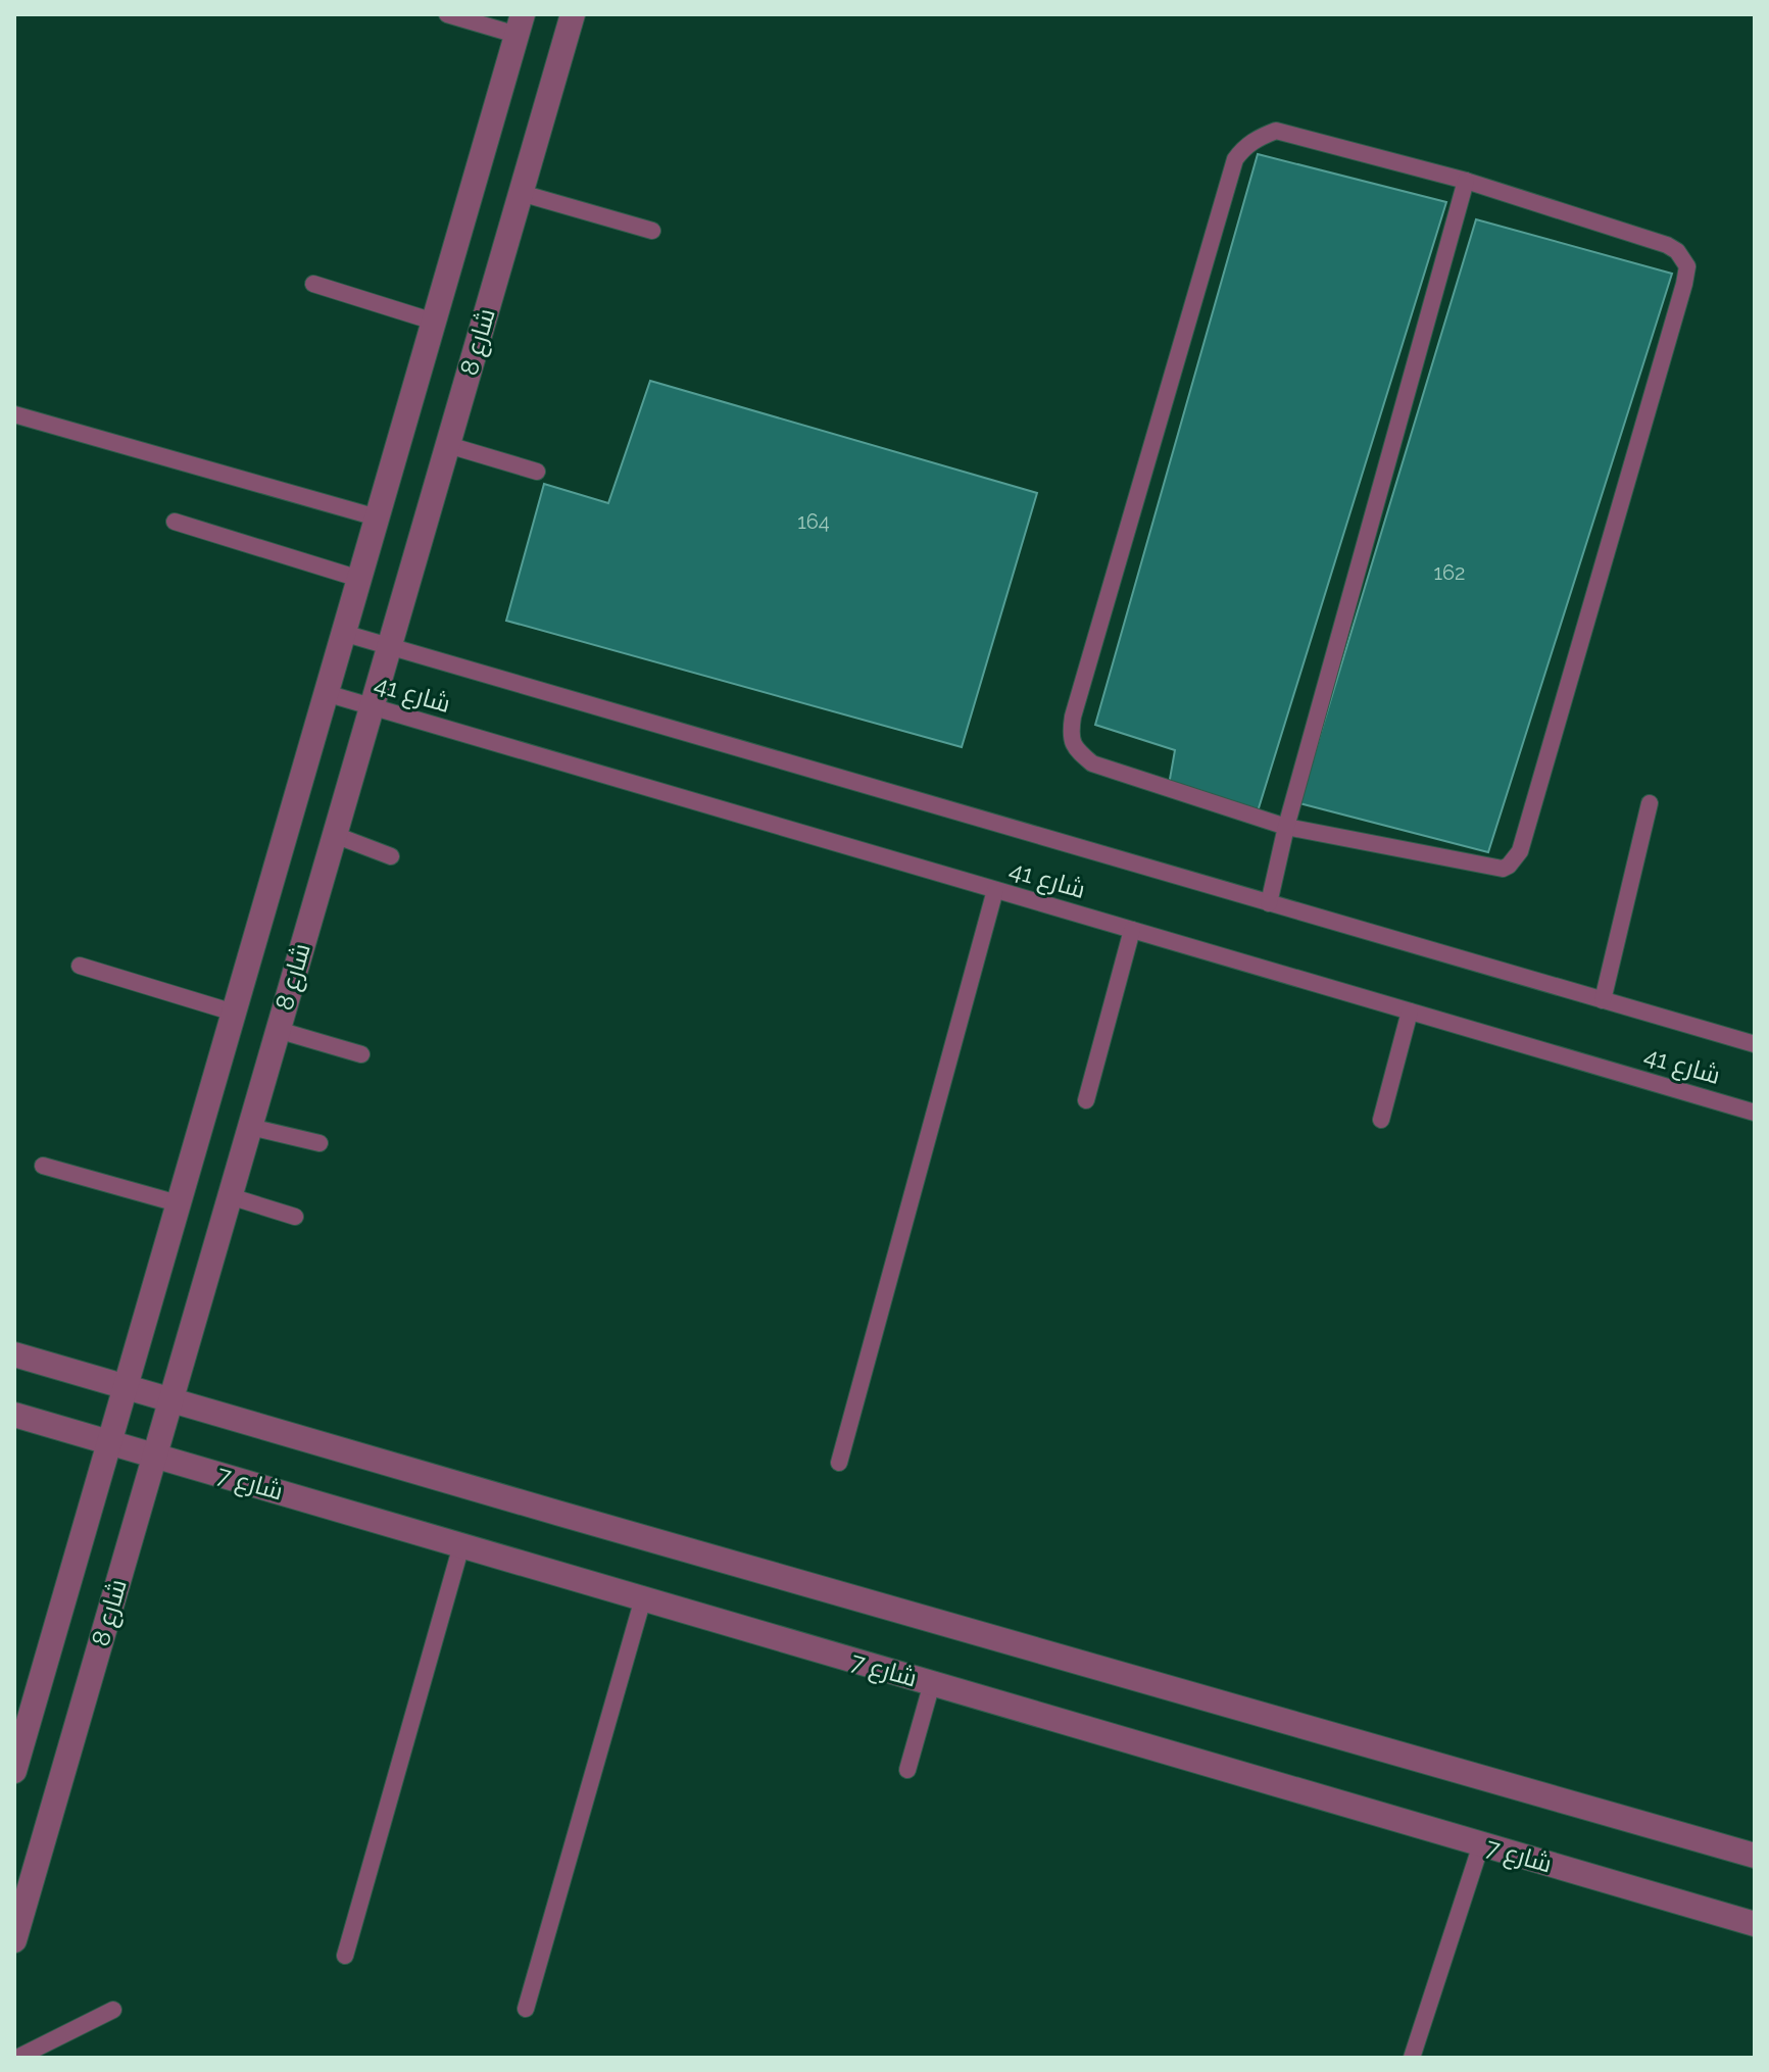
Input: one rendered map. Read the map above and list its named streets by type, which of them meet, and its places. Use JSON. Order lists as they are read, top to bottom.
{
  "streets": {
    "street": ["شارع 8", "شارع 7"],
    "lane": ["شارع 41"]
  },
  "crossings": [
    ["شارع 8", "شارع 41"],
    ["شارع 8", "شارع 7"]
  ],
  "house_numbers": ["164", "162"]
}
